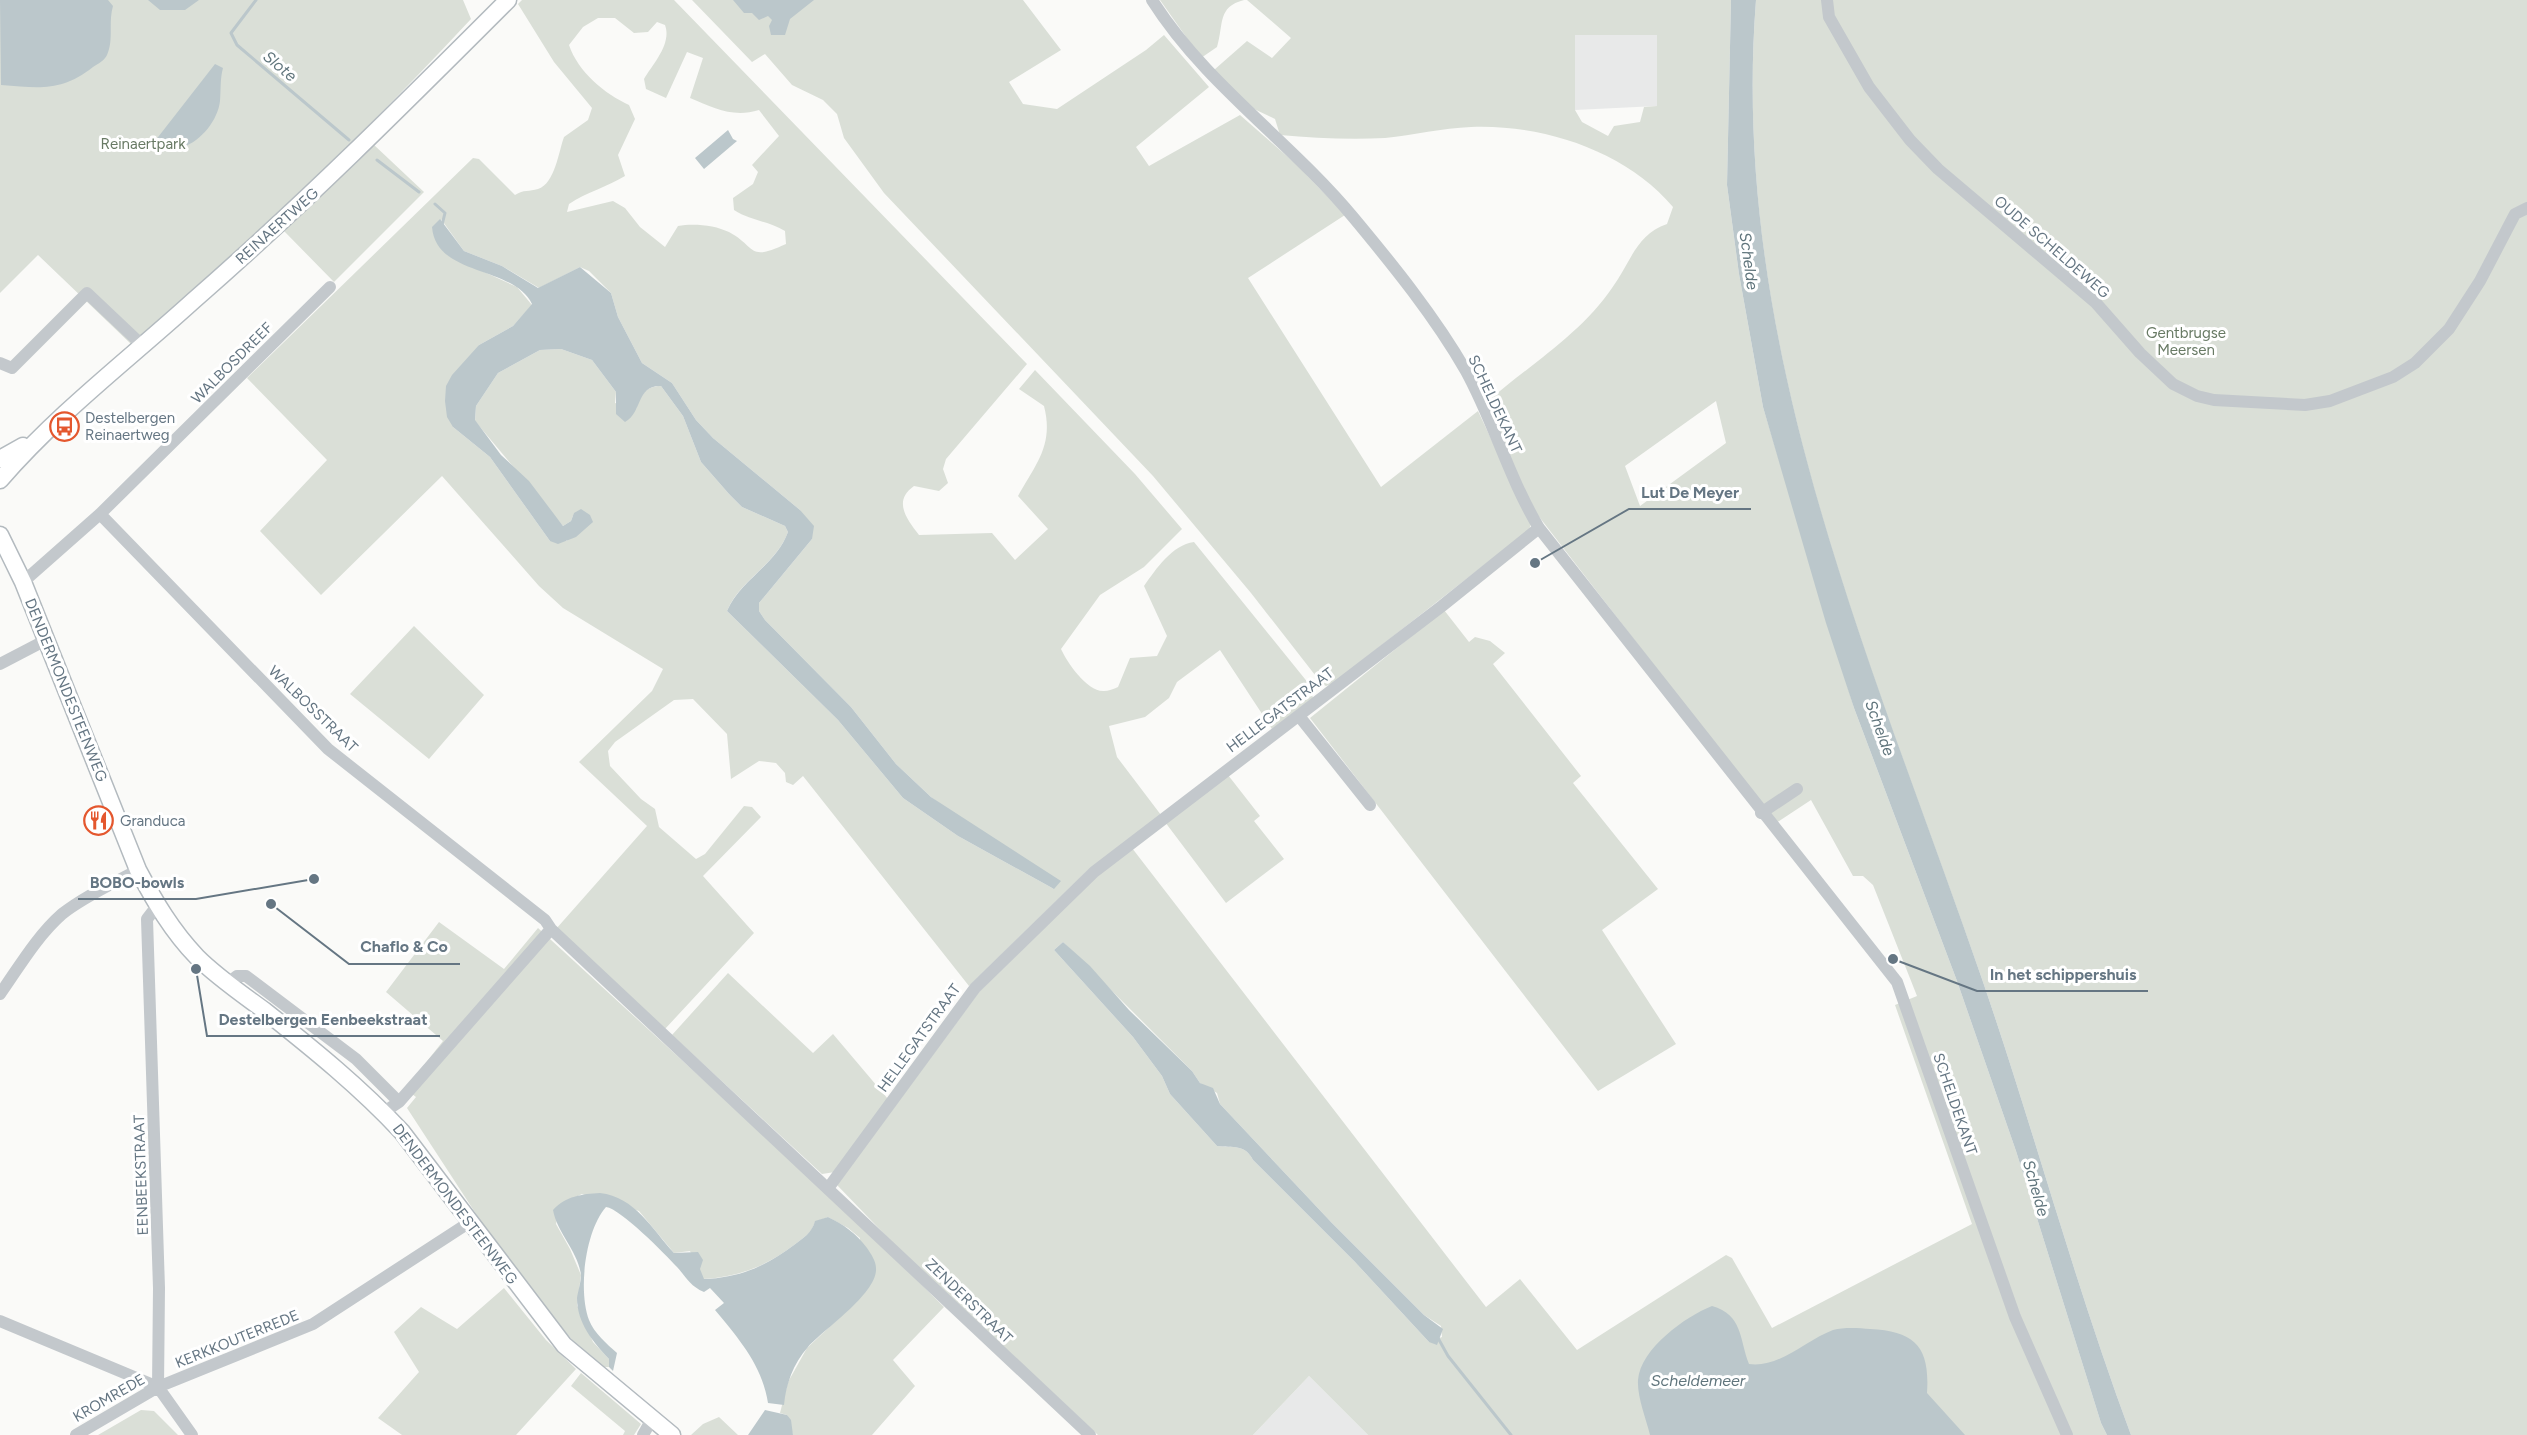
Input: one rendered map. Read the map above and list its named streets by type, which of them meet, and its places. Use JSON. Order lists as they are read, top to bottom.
{
  "streets": {
    "main road": ["REINAERTWEG", "DENDERMONDESTEENWEG"],
    "street": [
      "OUDE SCHELDEWEG",
      "WALBOSDREEF",
      "SCHELDEKANT",
      "WALBOSSTRAAT",
      "HELLEGATSTRAAT",
      "EENBEEKSTRAAT",
      "ZENDERSTRAAT",
      "KERKKOUTERREDE",
      "KROMREDE"
    ]
  },
  "crossings": [
    ["WALBOSDREEF", "DENDERMONDESTEENWEG"],
    ["WALBOSDREEF", "WALBOSSTRAAT"],
    ["SCHELDEKANT", "HELLEGATSTRAAT"],
    ["DENDERMONDESTEENWEG", "EENBEEKSTRAAT"],
    ["DENDERMONDESTEENWEG", "KERKKOUTERREDE"],
    ["HELLEGATSTRAAT", "ZENDERSTRAAT"],
    ["EENBEEKSTRAAT", "KERKKOUTERREDE"],
    ["EENBEEKSTRAAT", "KROMREDE"],
    ["KERKKOUTERREDE", "KROMREDE"]
  ],
  "water": ["Slote", "Schelde", "Scheldemeer"],
  "parks": ["Reinaertpark", "Gentbrugse Meersen"],
  "places": {
    "bus stop": ["Destelbergen Reinaertweg"],
    "other": [
      "Lut De Meyer",
      "BOBO-bowls",
      "Chaflo & Co",
      "In het schippershuis",
      "Destelbergen Eenbeekstraat"
    ],
    "restaurant": ["Granduca"]
  }
}
